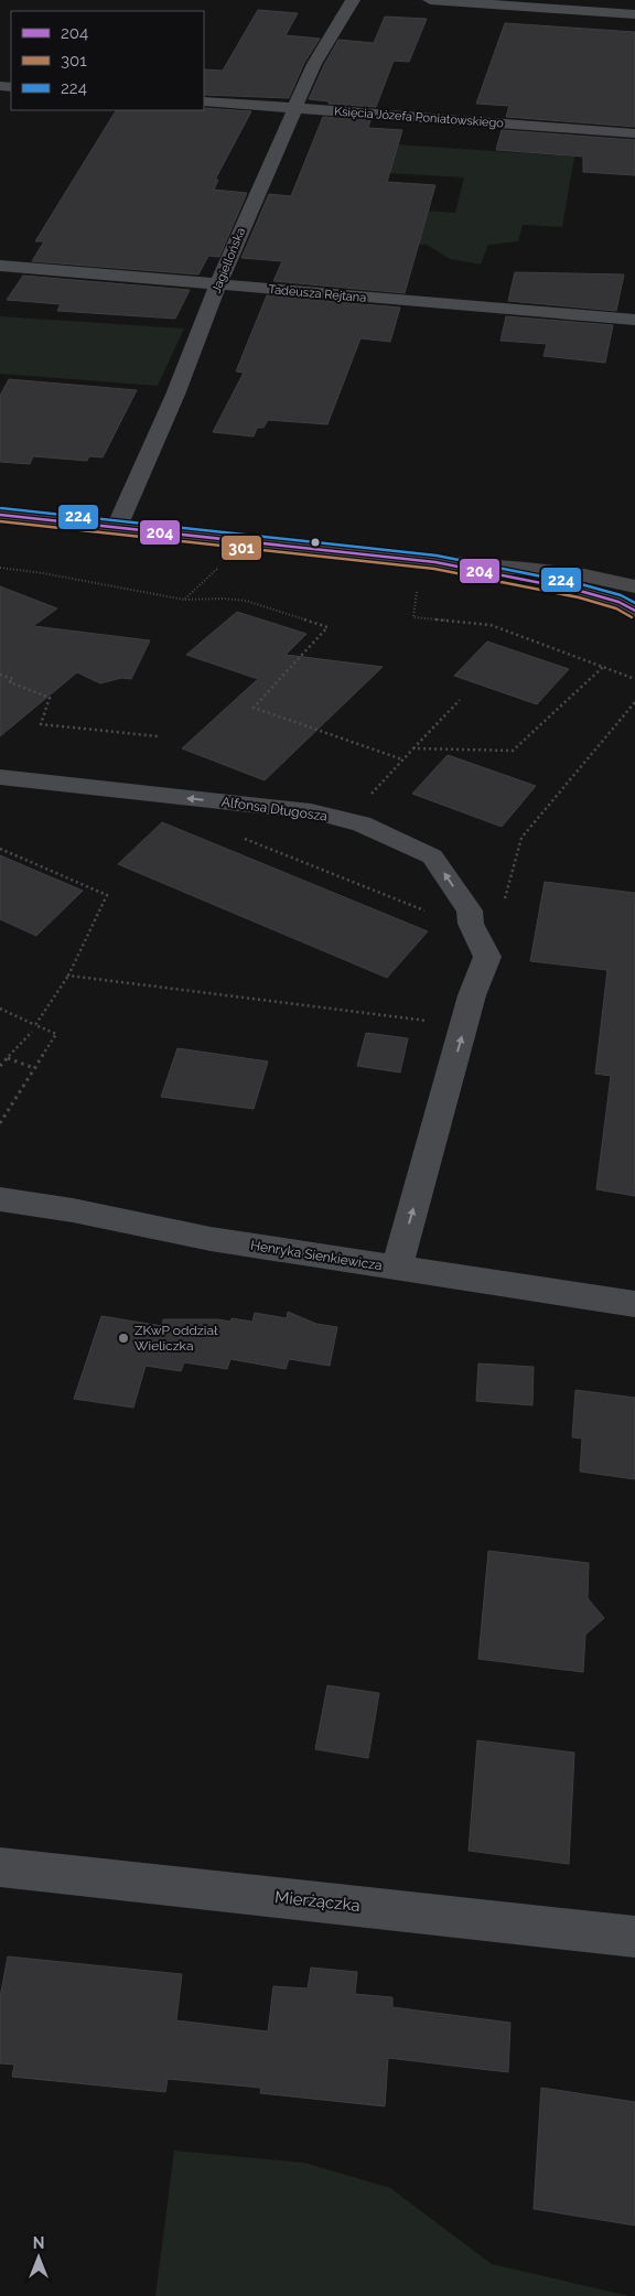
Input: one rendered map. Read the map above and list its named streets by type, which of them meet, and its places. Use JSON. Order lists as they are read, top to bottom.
{
  "streets": {
    "street": [
      "Księcia Józefa Poniatowskiego",
      "Jagiellońska",
      "Tadeusza Rejtana",
      "Alfonsa Długosza",
      "Henryka Sienkiewicza",
      "Mierżączka"
    ]
  },
  "crossings": [
    ["Księcia Józefa Poniatowskiego", "Jagiellońska"],
    ["Jagiellońska", "Tadeusza Rejtana"],
    ["Alfonsa Długosza", "Henryka Sienkiewicza"]
  ],
  "places": ["ZKwP oddział Wieliczka"],
  "lines": ["transit line 224", "transit line 204", "transit line 301"],
  "legend": ["204", "301", "224"],
  "north": "top"
}
